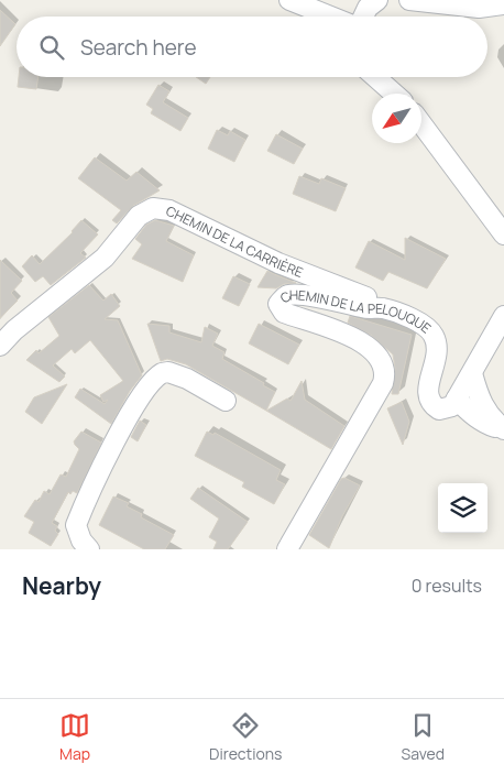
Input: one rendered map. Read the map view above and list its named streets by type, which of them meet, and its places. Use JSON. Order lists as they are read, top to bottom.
{
  "streets": {
    "street": ["CHEMIN DE LA CARRIÈRE", "CHEMIN DE LA PELOUQUE"]
  },
  "crossings": [
    ["CHEMIN DE LA CARRIÈRE", "CHEMIN DE LA PELOUQUE"]
  ],
  "north": "bottom left",
  "page": {
    "search": "Search here",
    "heading": ["Nearby", "0 results"],
    "nav": ["Map", "Directions", "Saved"]
  }
}
